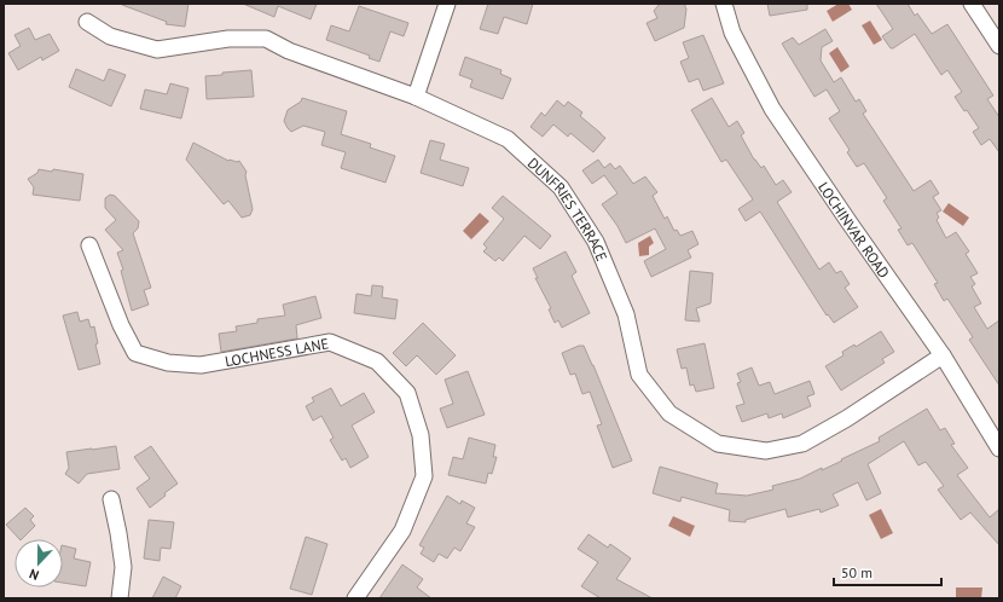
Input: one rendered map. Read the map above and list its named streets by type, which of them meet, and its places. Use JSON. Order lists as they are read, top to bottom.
{
  "streets": {
    "street": ["DUNFRIES TERRACE", "LOCHINVAR ROAD", "LOCHNESS LANE"]
  },
  "crossings": [
    ["DUNFRIES TERRACE", "LOCHINVAR ROAD"]
  ],
  "scale_bar": "50 m",
  "north": "bottom"
}
